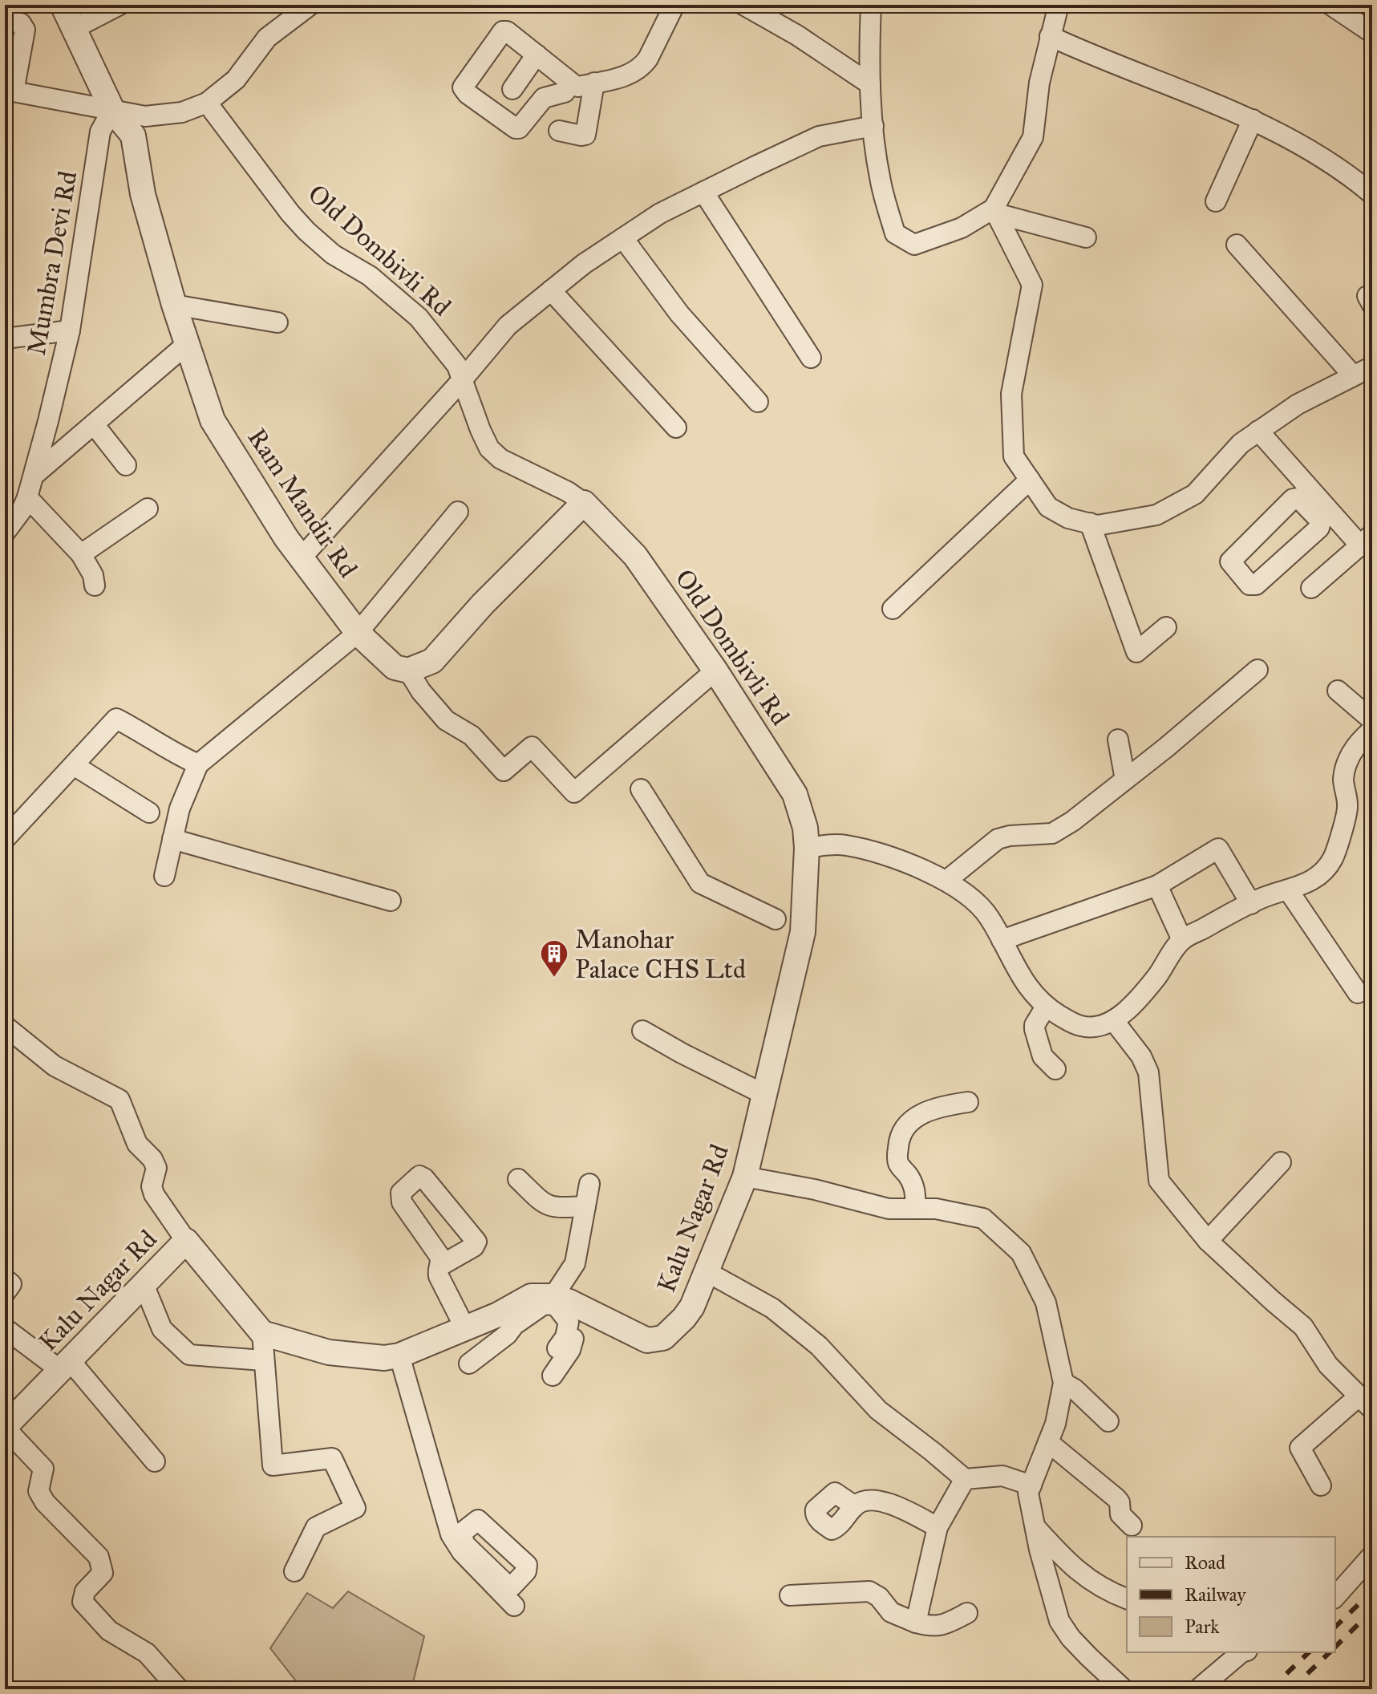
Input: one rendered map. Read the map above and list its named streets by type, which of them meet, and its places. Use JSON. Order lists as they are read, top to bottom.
{
  "streets": {
    "street": [
      "Old Dombivli Rd",
      "Mumbra Devi Rd",
      "Ram Mandir Rd",
      "Kalu Nagar Rd"
    ]
  },
  "crossings": [
    ["Old Dombivli Rd", "Kalu Nagar Rd"],
    ["Mumbra Devi Rd", "Ram Mandir Rd"]
  ],
  "places": {
    "building": ["Manohar Palace CHS Ltd"]
  },
  "legend": ["Road", "Railway", "Park"]
}
